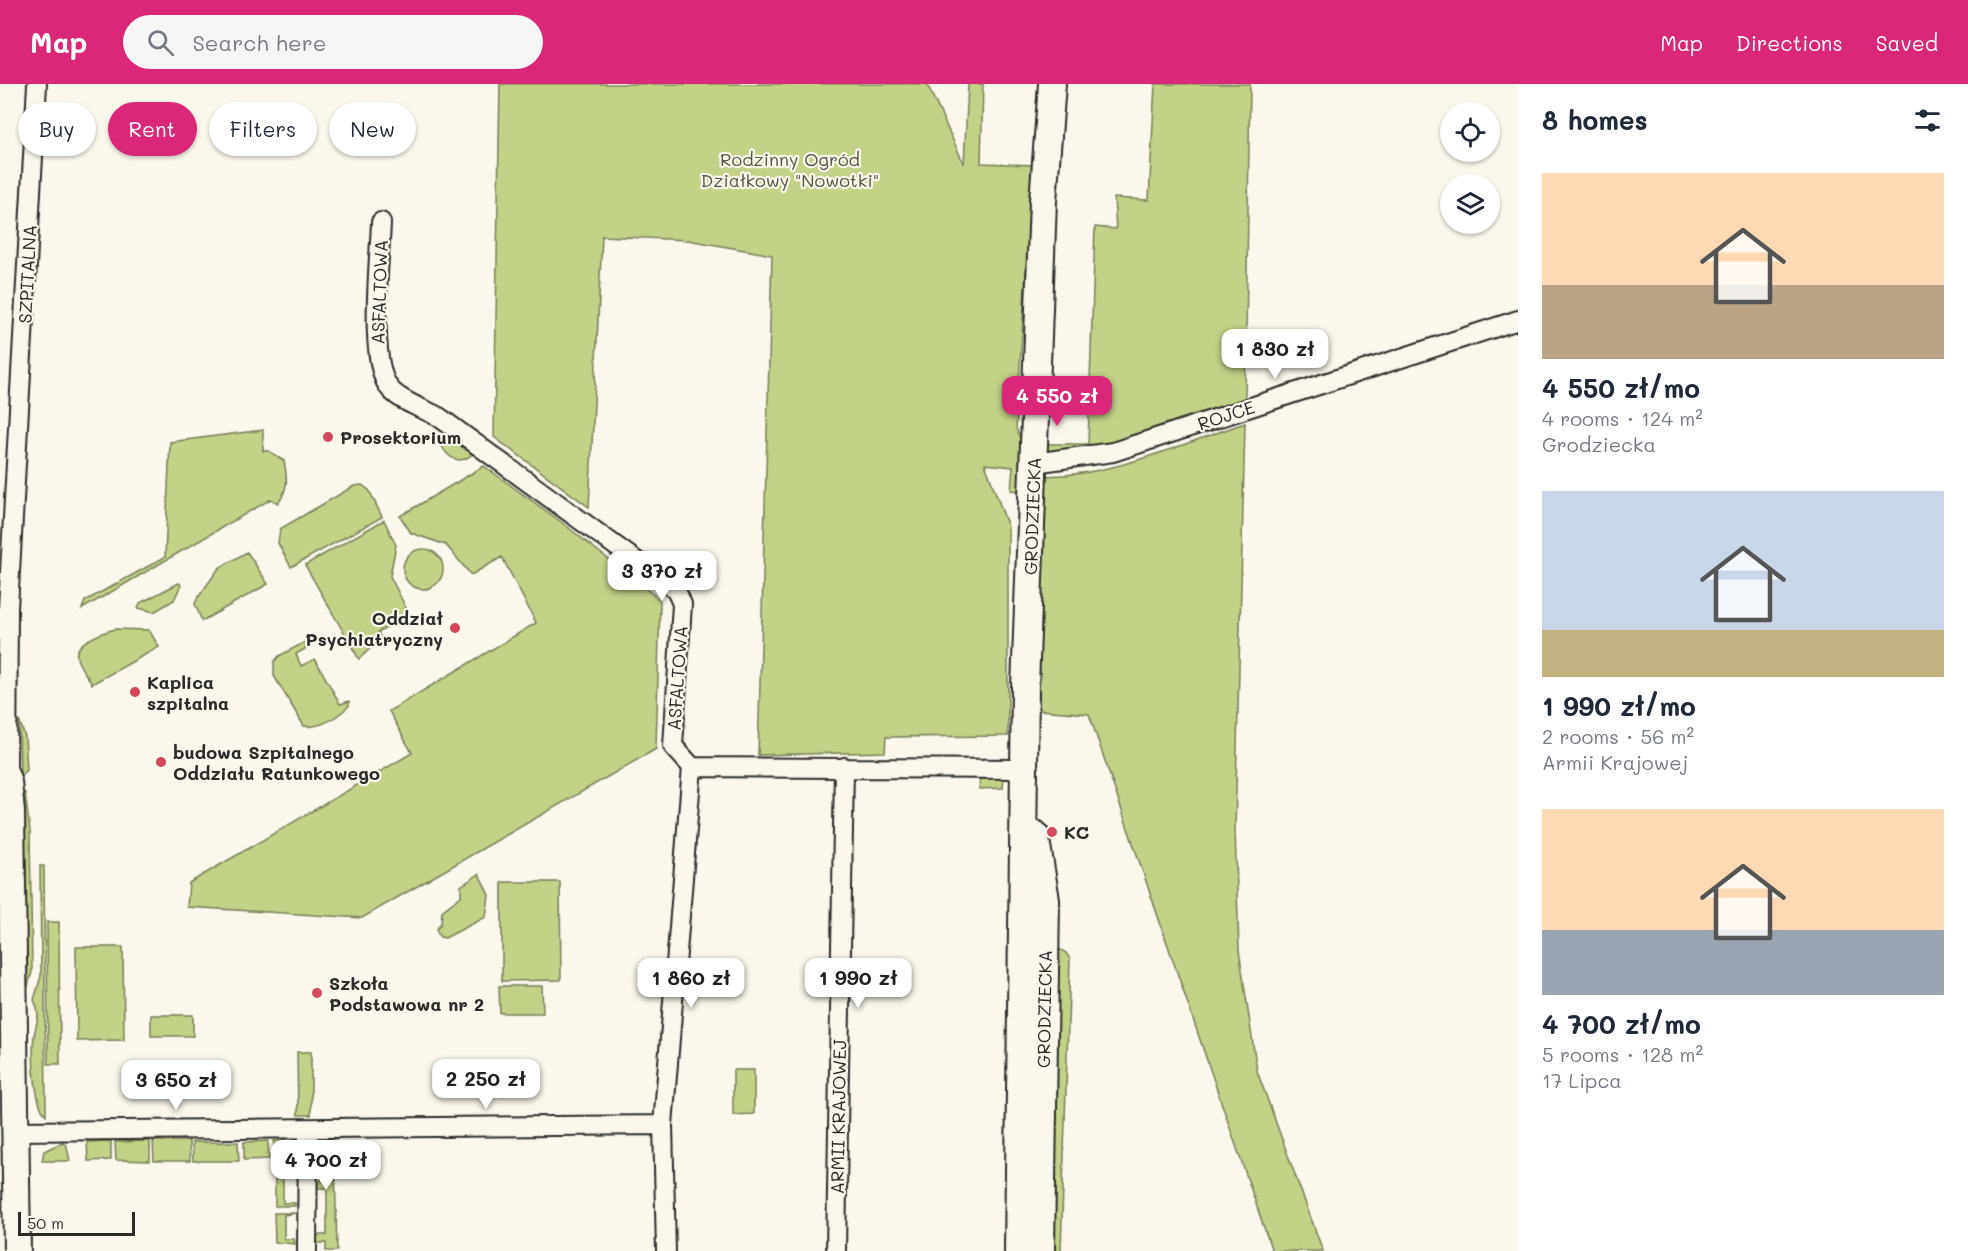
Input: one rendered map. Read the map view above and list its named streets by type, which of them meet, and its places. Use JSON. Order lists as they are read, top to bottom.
{
  "streets": {
    "street": [
      "SZPITALNA",
      "ASFALTOWA",
      "ROJCE",
      "GRODZIECKA",
      "ARMII KRAJOWEJ"
    ]
  },
  "crossings": [
    ["ROJCE", "GRODZIECKA"]
  ],
  "parks": ["Rodzinny Ogród Działkowy \"Nowotki\""],
  "places": [
    "Prosektorium",
    "Oddział Psychiatryczny",
    "Kaplica szpitalna",
    "budowa Szpitalnego Oddziału Ratunkowego",
    "KC",
    "Szkoła Podstawowa nr 2"
  ],
  "scale_bar": "50 m",
  "page": {
    "header": "Map",
    "search": "Search here",
    "nav": ["Map", "Directions", "Saved"],
    "heading": "8 homes",
    "chip": [
      "Buy",
      "Rent",
      "Filters",
      "New"
    ],
    "list": [
      {
        "name": "4 550 zł/mo",
        "note": "4 rooms · 124 m² · Grodziecka"
      },
      {
        "name": "1 990 zł/mo",
        "note": "2 rooms · 56 m² · Armii Krajowej"
      },
      {
        "name": "4 700 zł/mo",
        "note": "5 rooms · 128 m² · 17 Lipca"
      }
    ],
    "price": [
      "1 830 zł",
      "4 550 zł",
      "3 370 zł",
      "1 860 zł",
      "1 990 zł",
      "2 250 zł",
      "3 650 zł",
      "4 700 zł"
    ],
    "scale": "50 m"
  }
}
